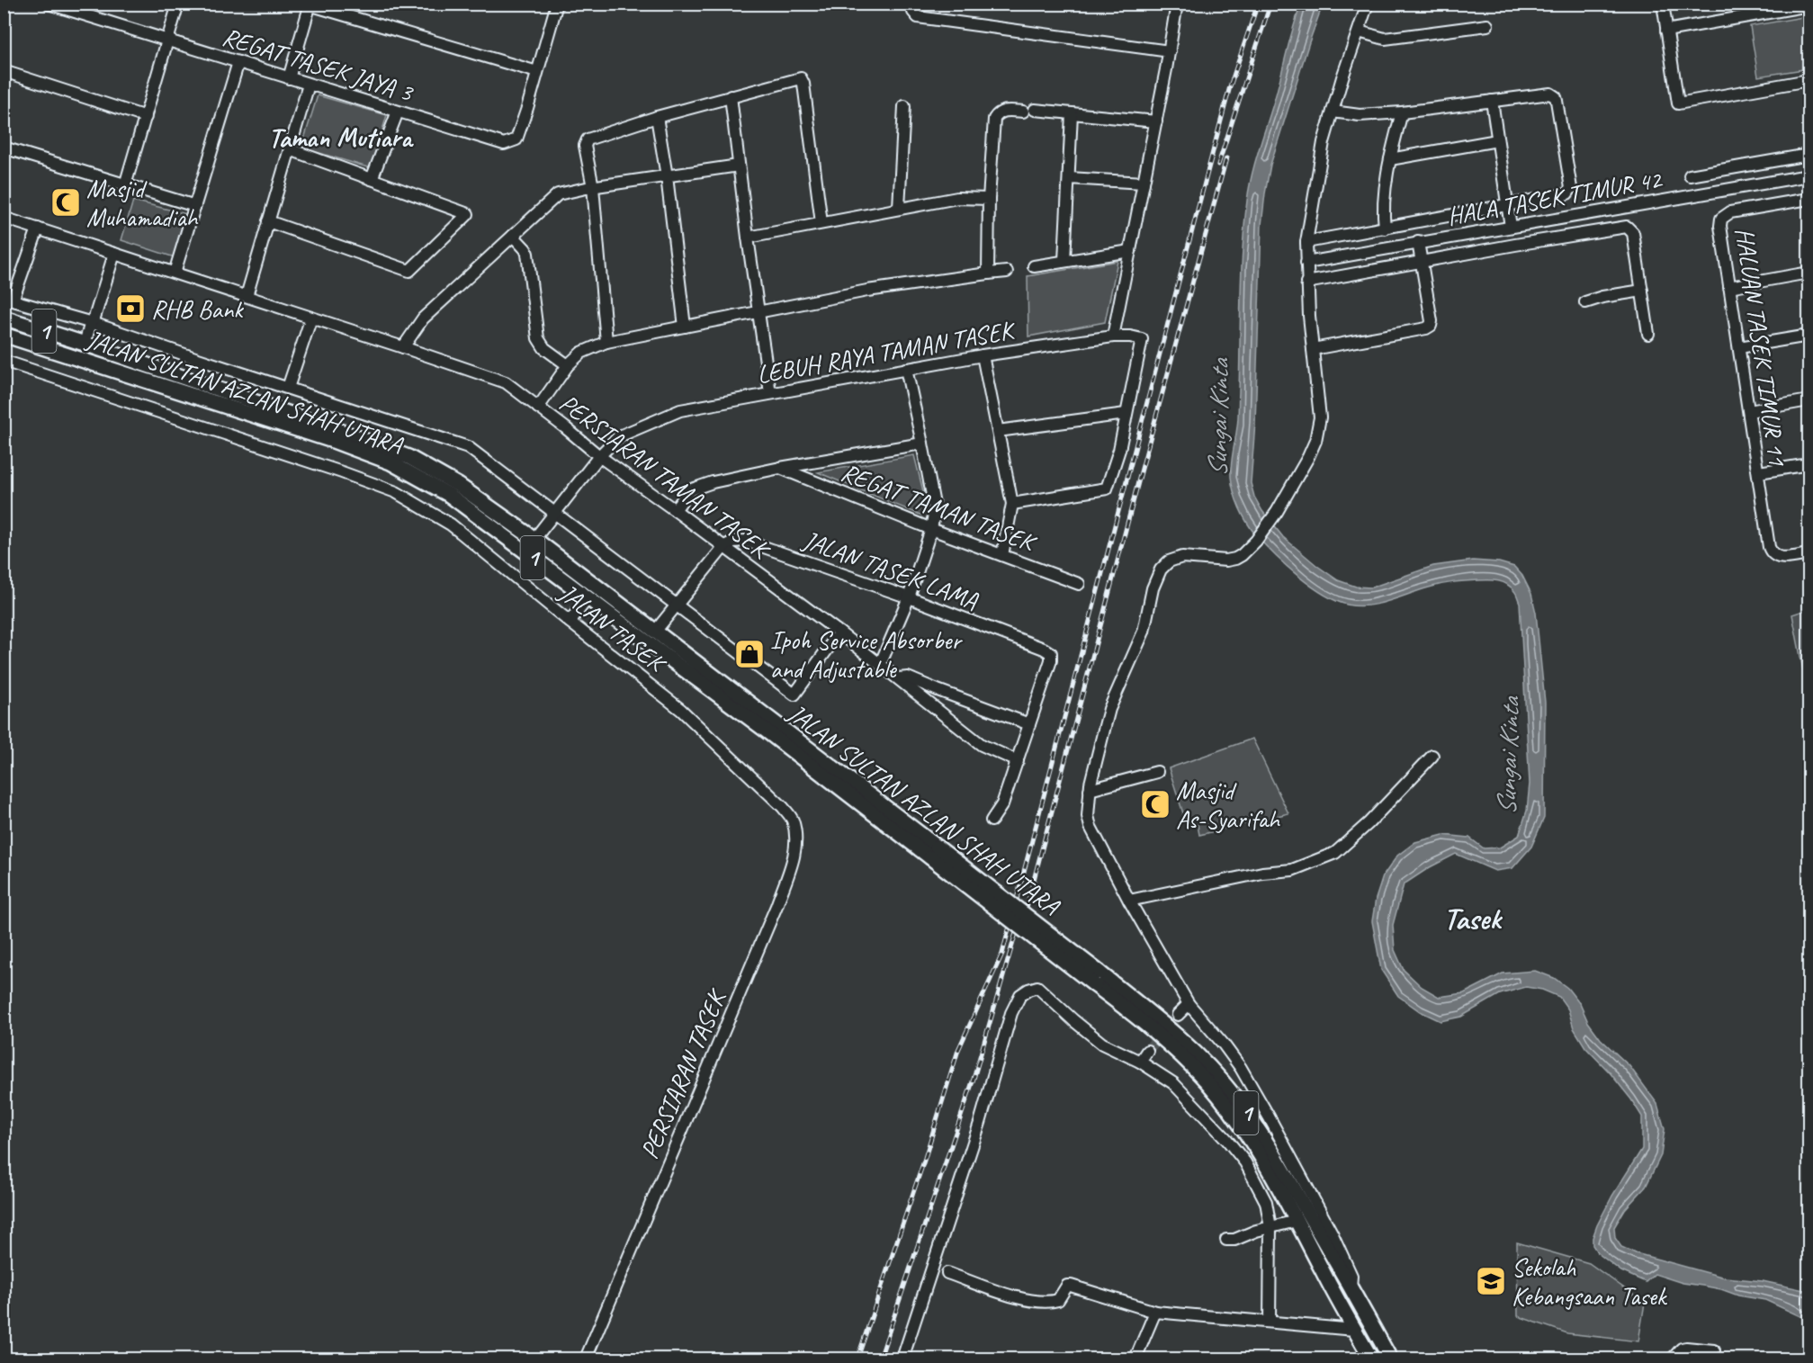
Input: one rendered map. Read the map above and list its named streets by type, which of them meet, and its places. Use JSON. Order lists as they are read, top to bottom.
{
  "streets": {
    "main road": ["1", "JALAN SULTAN AZLAN SHAH UTARA"],
    "street": [
      "REGAT TASEK JAYA 3",
      "HALA TASEK TIMUR 42",
      "HALUAN TASEK TIMUR 11",
      "LEBUH RAYA TAMAN TASEK",
      "PERSIARAN TAMAN TASEK",
      "REGAT TAMAN TASEK",
      "JALAN TASEK LAMA",
      "JALAN TASEK",
      "PERSIARAN TASEK"
    ]
  },
  "crossings": [
    ["LEBUH RAYA TAMAN TASEK", "JALAN SULTAN AZLAN SHAH UTARA"],
    ["LEBUH RAYA TAMAN TASEK", "PERSIARAN TAMAN TASEK"],
    ["PERSIARAN TAMAN TASEK", "JALAN TASEK LAMA"],
    ["JALAN TASEK", "PERSIARAN TASEK"]
  ],
  "districts": ["Taman Mutiara", "Tasek"],
  "water": ["Sungai Kinta"],
  "places": {
    "mosque": ["Masjid Muhamadiah", "Masjid As-Syarifah"],
    "bank": ["RHB Bank"],
    "shop": ["Ipoh Service Absorber and Adjustable"],
    "school or university": ["Sekolah Kebangsaan Tasek"]
  }
}
